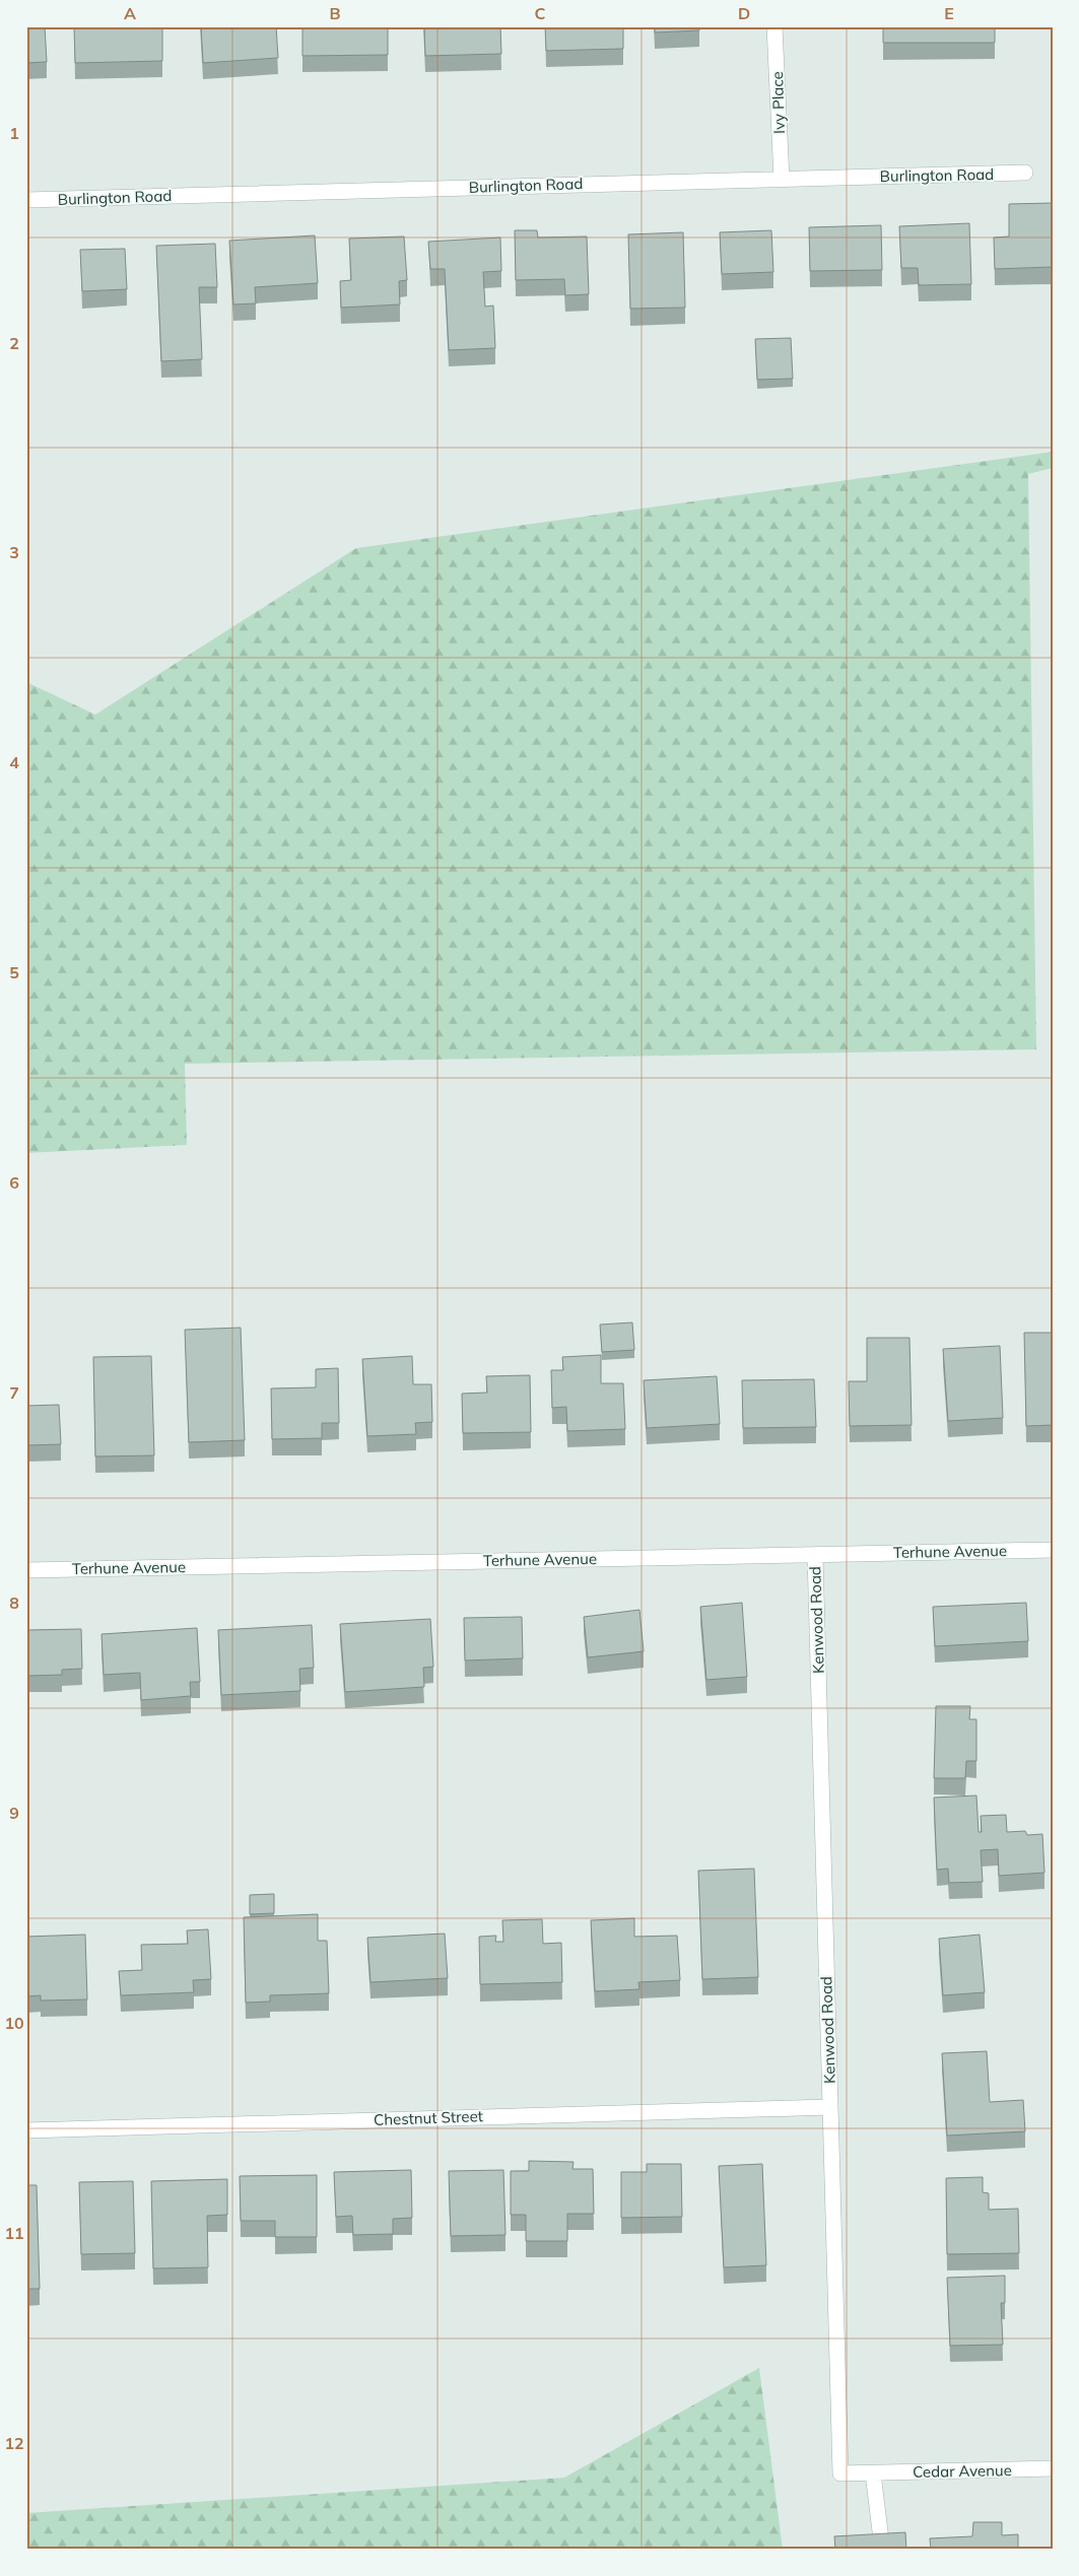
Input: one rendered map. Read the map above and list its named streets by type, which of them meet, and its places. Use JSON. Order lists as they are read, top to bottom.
{
  "streets": {
    "street": [
      "Ivy Place",
      "Burlington Road",
      "Terhune Avenue",
      "Kenwood Road",
      "Chestnut Street",
      "Cedar Avenue"
    ]
  },
  "crossings": [
    ["Ivy Place", "Burlington Road"],
    ["Terhune Avenue", "Kenwood Road"],
    ["Kenwood Road", "Chestnut Street"],
    ["Kenwood Road", "Cedar Avenue"]
  ],
  "grid": {
    "columns": [
      "A",
      "B",
      "C",
      "D",
      "E"
    ],
    "rows": [
      "1",
      "2",
      "3",
      "4",
      "5",
      "6",
      "7",
      "8",
      "9",
      "10",
      "11",
      "12"
    ]
  }
}
